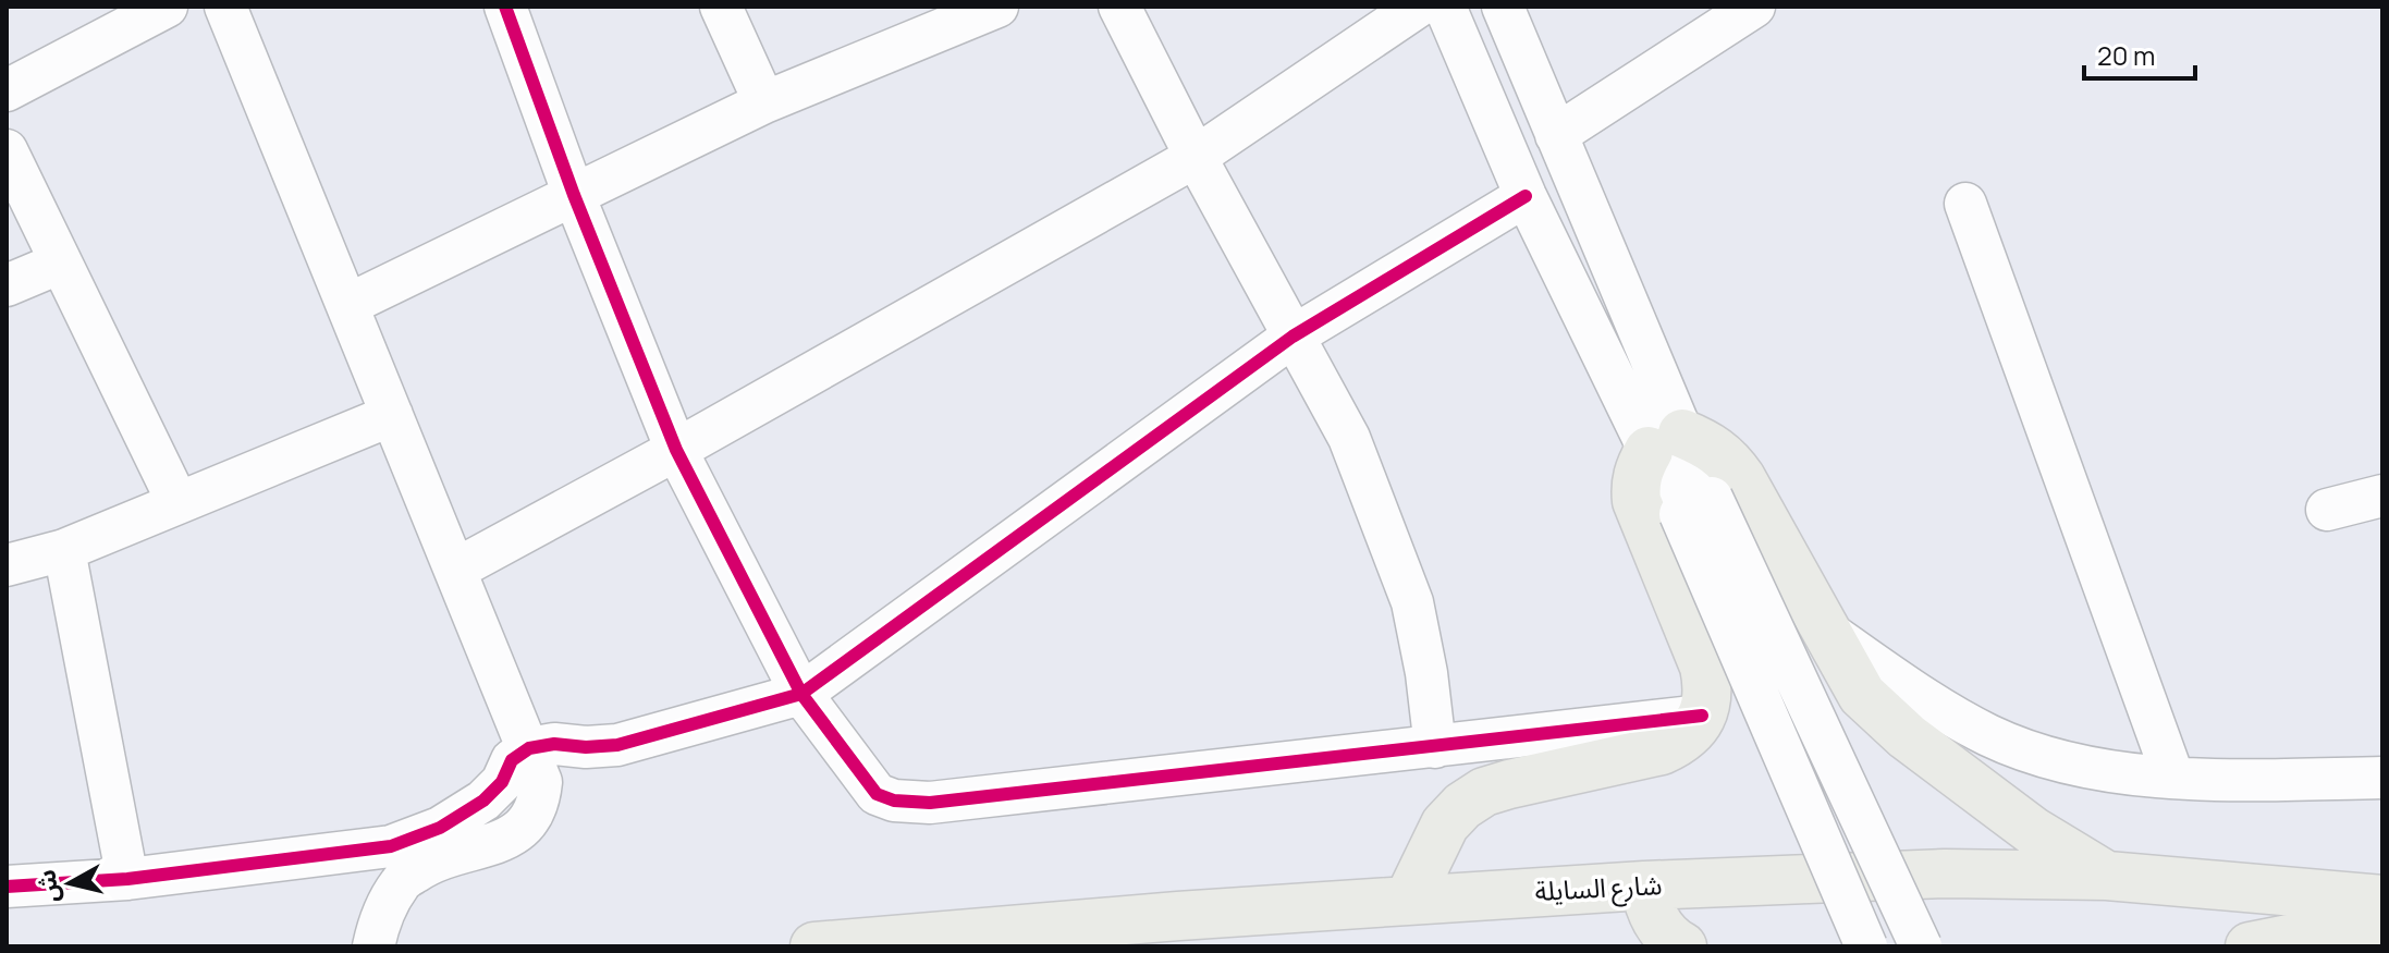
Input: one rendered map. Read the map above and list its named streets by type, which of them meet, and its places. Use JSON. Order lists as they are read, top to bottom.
{
  "streets": {
    "main road": ["شارع السايلة"]
  },
  "scale_bar": "20 m",
  "north": "left"
}
